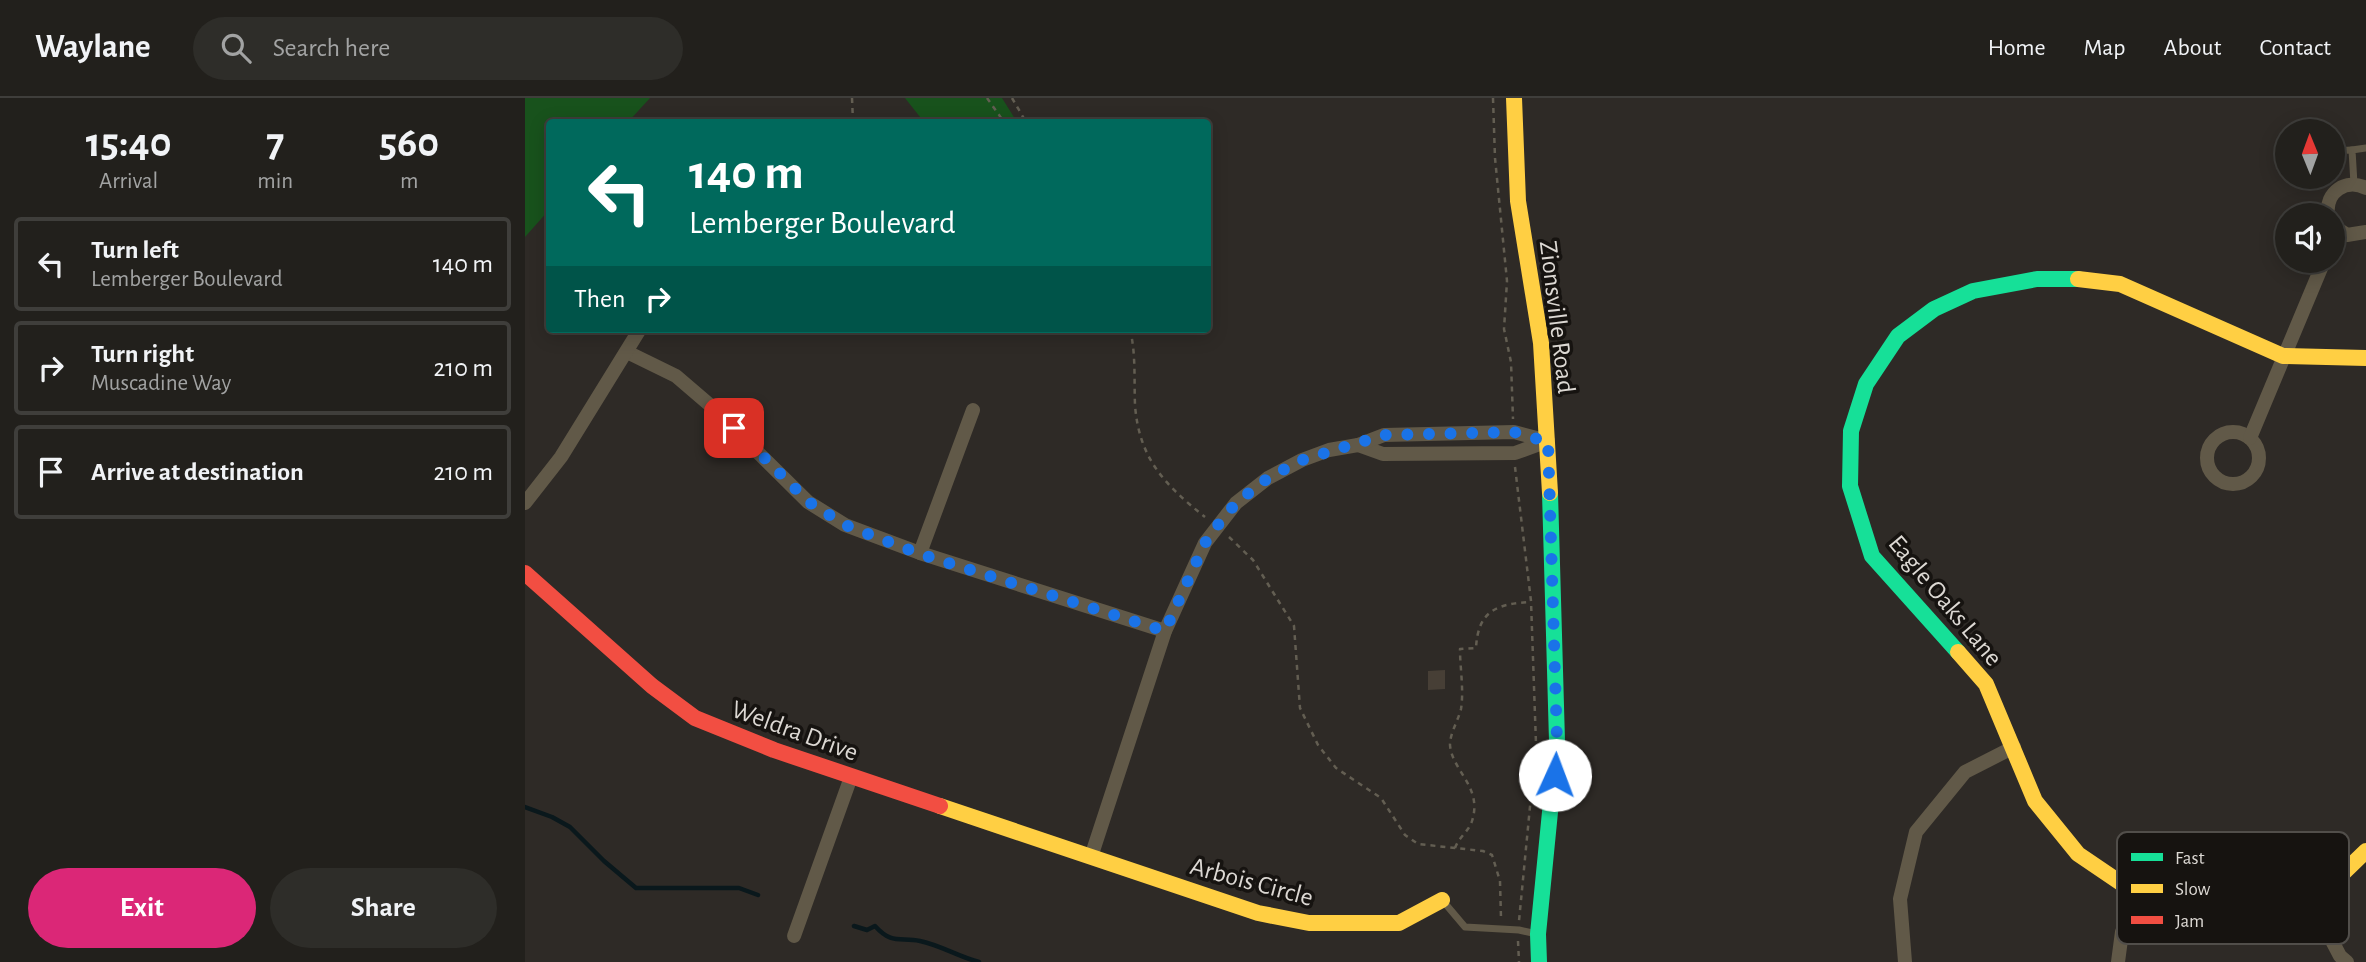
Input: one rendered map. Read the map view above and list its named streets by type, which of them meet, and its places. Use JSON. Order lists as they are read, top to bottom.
{
  "streets": {
    "street": [
      "Zionsville Road",
      "Eagle Oaks Lane",
      "Weldra Drive",
      "Arbois Circle"
    ]
  },
  "crossings": [
    ["Weldra Drive", "Arbois Circle"]
  ],
  "legend": ["Fast", "Slow", "Jam"],
  "north": "top",
  "page": {
    "header": "Waylane",
    "search": "Search here",
    "nav": [
      "Home",
      "Map",
      "About",
      "Contact"
    ],
    "eta": [
      "15:40",
      "Arrival",
      "7",
      "min",
      "560",
      "m"
    ],
    "turn": ["140 m", "Lemberger Boulevard"],
    "list": [
      {
        "name": "Turn left",
        "note": "Lemberger Boulevard",
        "value": "140 m"
      },
      {
        "name": "Turn right",
        "note": "Muscadine Way",
        "value": "210 m"
      },
      {
        "name": "Arrive at destination",
        "value": "210 m"
      }
    ],
    "then": "Then",
    "buttons": ["Exit", "Share"]
  }
}
